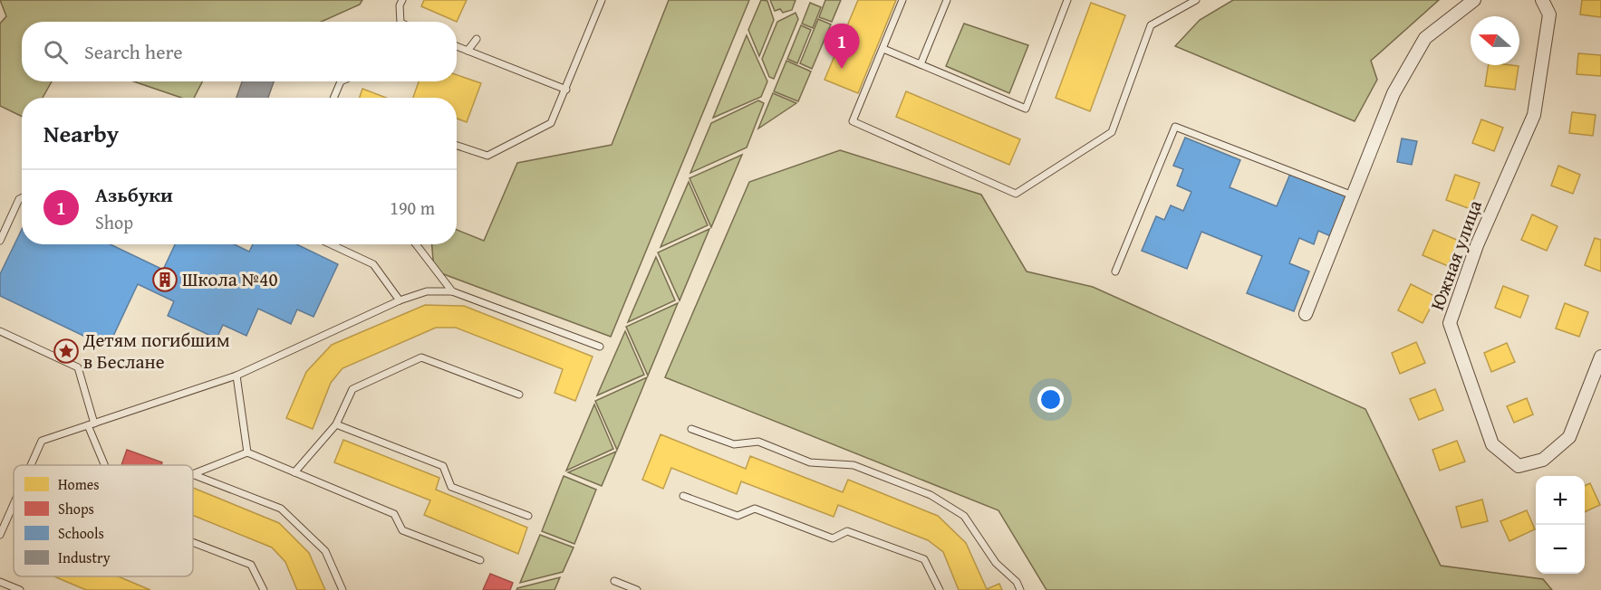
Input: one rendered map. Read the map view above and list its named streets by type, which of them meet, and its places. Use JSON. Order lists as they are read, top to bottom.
{
  "streets": {
    "street": ["Южная улица"]
  },
  "places": {
    "building": ["Школа №40"],
    "place": ["Детям погибшим в Беслане"]
  },
  "legend": [
    "Homes",
    "Shops",
    "Schools",
    "Industry"
  ],
  "north": "left",
  "page": {
    "search": "Search here",
    "pins": "1",
    "heading": "Nearby",
    "list": [
      {
        "mark": "1",
        "name": "Азьбуки",
        "note": "Shop",
        "value": "190 m"
      }
    ],
    "map_buttons": ["+", "−"]
  }
}
